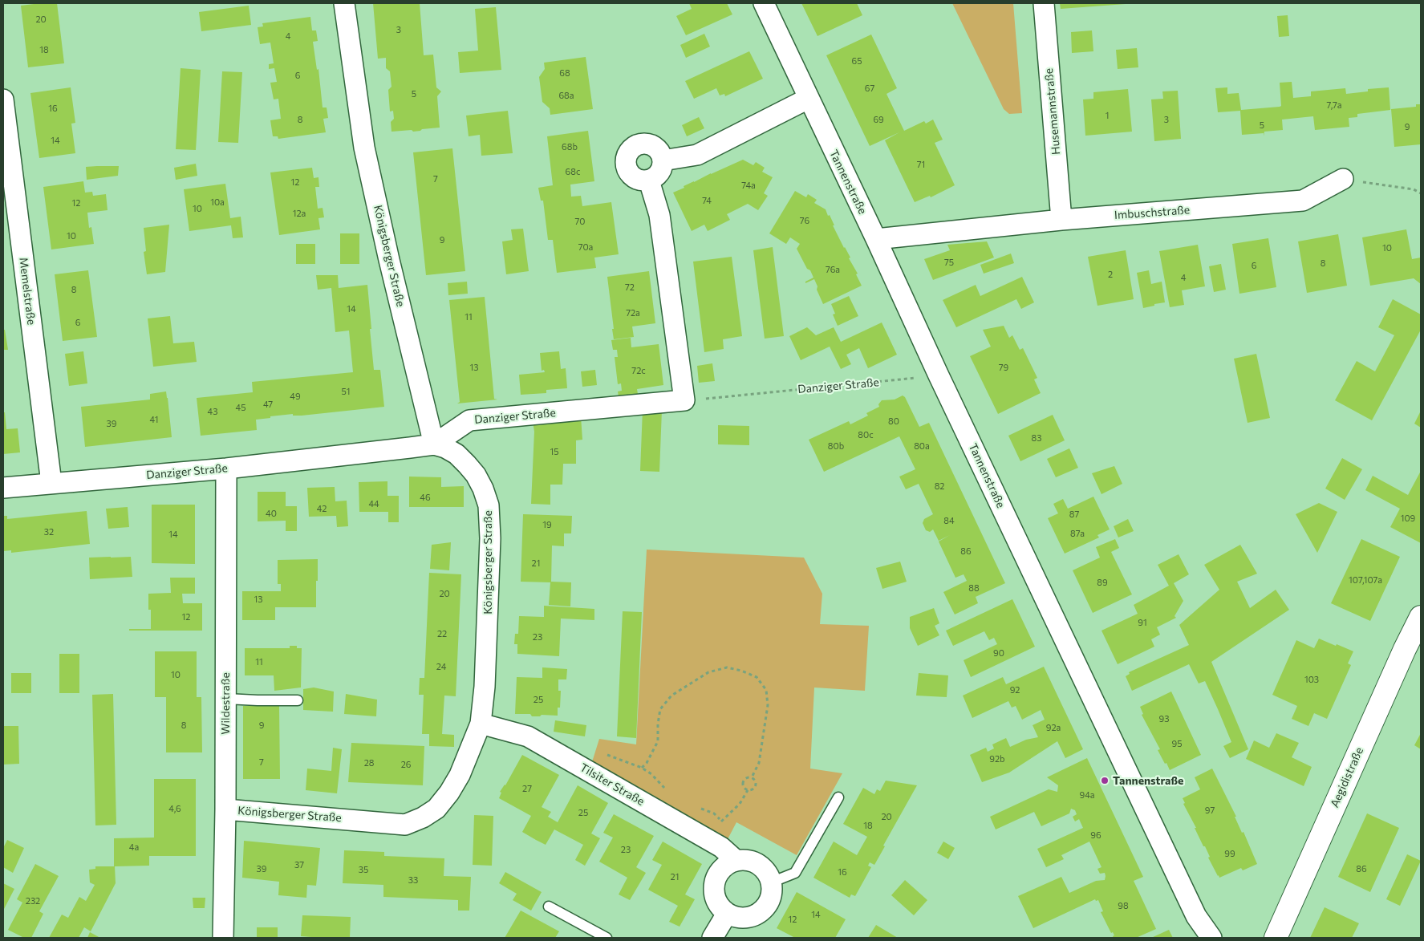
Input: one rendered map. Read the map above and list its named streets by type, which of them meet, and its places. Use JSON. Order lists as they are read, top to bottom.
{
  "streets": {
    "street": [
      "Husemannstraße",
      "Tannenstraße",
      "Imbuschstraße",
      "Königsberger Straße",
      "Memelstraße",
      "Danziger Straße",
      "Wildestraße",
      "Aegidistraße",
      "Tilsiter Straße"
    ]
  },
  "crossings": [
    ["Husemannstraße", "Imbuschstraße"],
    ["Tannenstraße", "Imbuschstraße"],
    ["Tannenstraße", "Danziger Straße"],
    ["Königsberger Straße", "Danziger Straße"],
    ["Königsberger Straße", "Wildestraße"],
    ["Königsberger Straße", "Tilsiter Straße"],
    ["Memelstraße", "Danziger Straße"],
    ["Danziger Straße", "Wildestraße"]
  ],
  "places": ["Tannenstraße"],
  "house_numbers": [
    "20",
    "3",
    "4",
    "18",
    "65",
    "68",
    "6",
    "67",
    "5",
    "68a",
    "7,7a",
    "16",
    "1",
    "8",
    "69",
    "3",
    "5",
    "9",
    "14",
    "68b",
    "71",
    "68c",
    "7",
    "12",
    "74a",
    "74",
    "10a",
    "12",
    "10",
    "12a",
    "76",
    "70",
    "10",
    "9",
    "70a",
    "10",
    "75",
    "8",
    "6",
    "76a",
    "2",
    "4",
    "72",
    "8",
    "14",
    "72a",
    "11",
    "6",
    "13",
    "79",
    "72c",
    "51",
    "49",
    "47",
    "45",
    "43",
    "41",
    "80",
    "39",
    "80c",
    "83",
    "80b",
    "80a",
    "15",
    "82",
    "46",
    "44",
    "42",
    "40",
    "87",
    "109",
    "84",
    "19",
    "32",
    "87a",
    "14",
    "86",
    "21",
    "107,107a",
    "89",
    "88",
    "20",
    "13",
    "12",
    "91",
    "22",
    "23",
    "90",
    "11",
    "24",
    "10",
    "103",
    "92",
    "25",
    "93",
    "8",
    "9",
    "92a",
    "95",
    "92b",
    "7",
    "28",
    "26",
    "27",
    "94a",
    "4,6",
    "97",
    "25",
    "20",
    "18",
    "96",
    "4a",
    "23",
    "99",
    "37",
    "39",
    "86",
    "35",
    "16",
    "21",
    "33",
    "232",
    "98",
    "14",
    "12"
  ]
}
